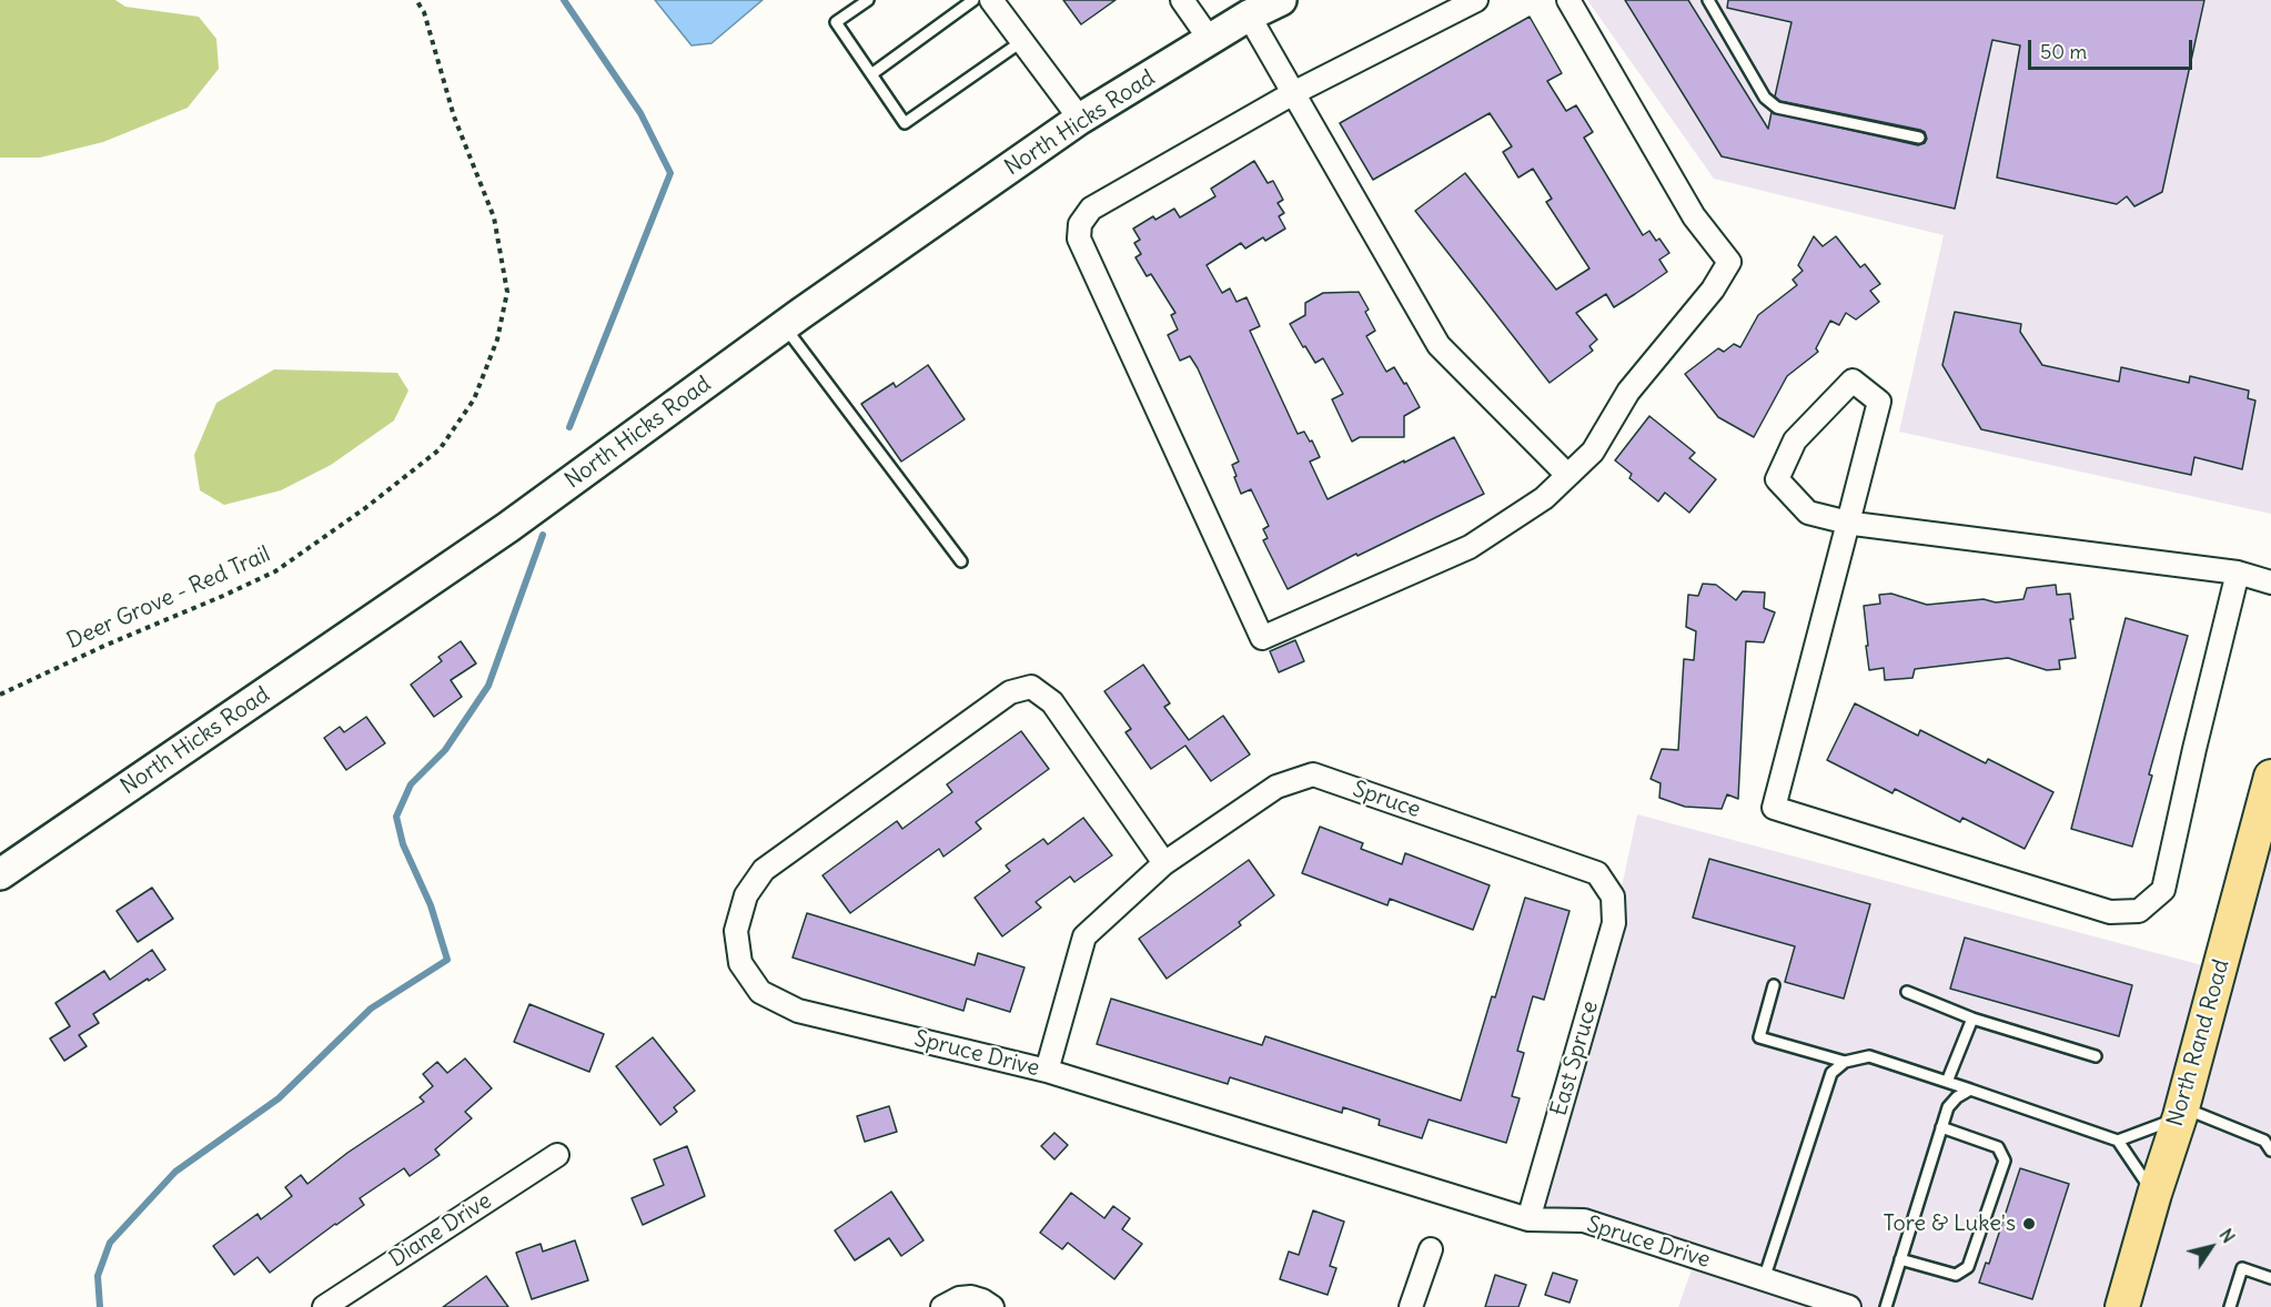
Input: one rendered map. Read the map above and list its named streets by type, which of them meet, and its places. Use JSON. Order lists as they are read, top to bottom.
{
  "streets": {
    "main road": ["North Hicks Road", "North Rand Road"],
    "street": [
      "Spruce",
      "Spruce Drive",
      "East Spruce",
      "Diane Drive"
    ],
    "path": ["Deer Grove - Red Trail"]
  },
  "crossings": [
    ["Spruce", "Spruce Drive"],
    ["Spruce", "East Spruce"],
    ["Spruce Drive", "East Spruce"]
  ],
  "places": ["Tore & Luke's"],
  "scale_bar": "50 m",
  "north": "top right"
}
